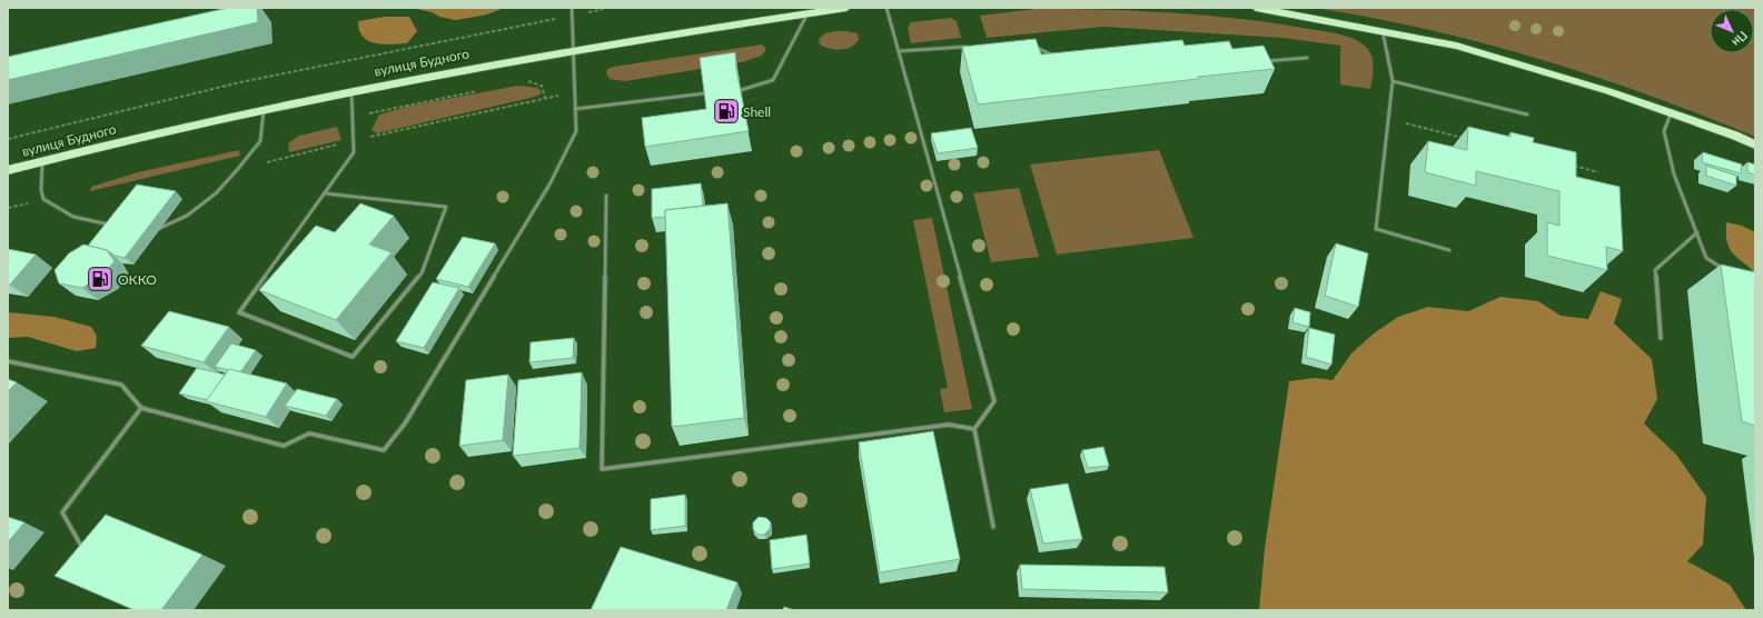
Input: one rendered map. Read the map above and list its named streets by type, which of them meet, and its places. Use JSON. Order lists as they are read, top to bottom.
{
  "streets": {
    "highway": ["вулиця Будного"]
  },
  "places": {
    "fuel station": ["Shell", "ОККО"]
  },
  "north": "bottom right"
}
